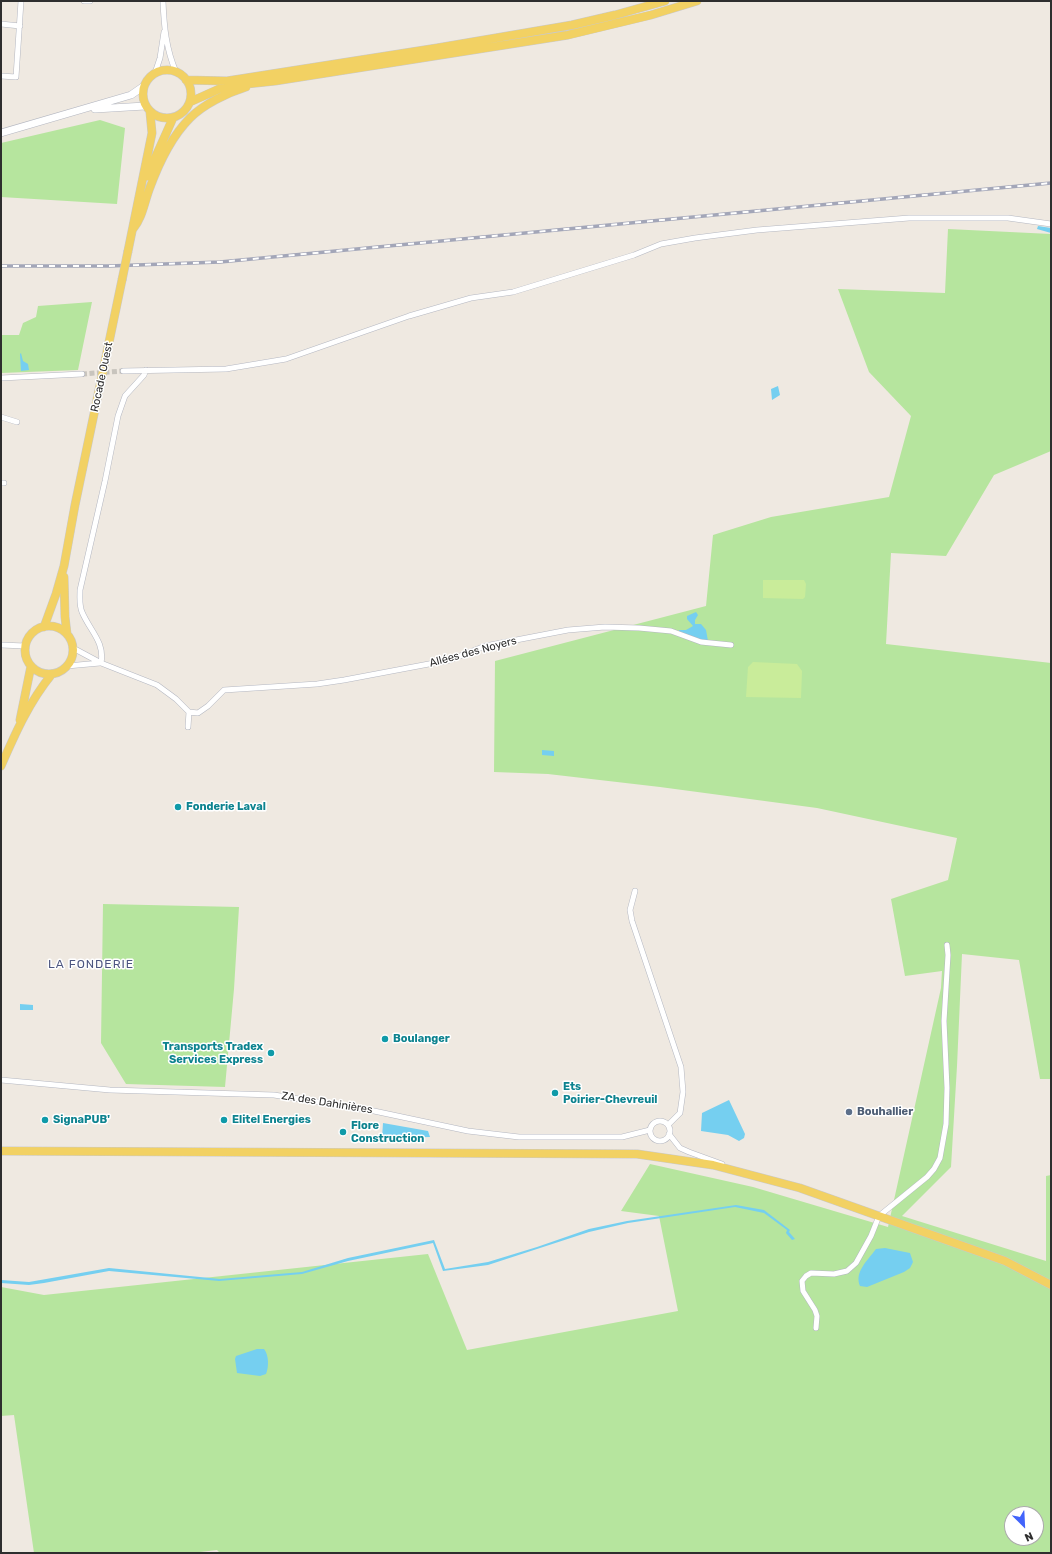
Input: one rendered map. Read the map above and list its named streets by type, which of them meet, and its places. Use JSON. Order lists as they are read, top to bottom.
{
  "streets": {
    "main road": ["Rocade Ouest"],
    "street": ["Allées des Noyers", "ZA des Dahinières"]
  },
  "districts": ["LA FONDERIE"],
  "places": [
    "Fonderie Laval",
    "Boulanger",
    "Transports Tradex Services Express",
    "Ets Poirier-Chevreuil",
    "Bouhallier",
    "SignaPUB'",
    "Elitel Energies",
    "Flore Construction"
  ],
  "north": "bottom right"
}
